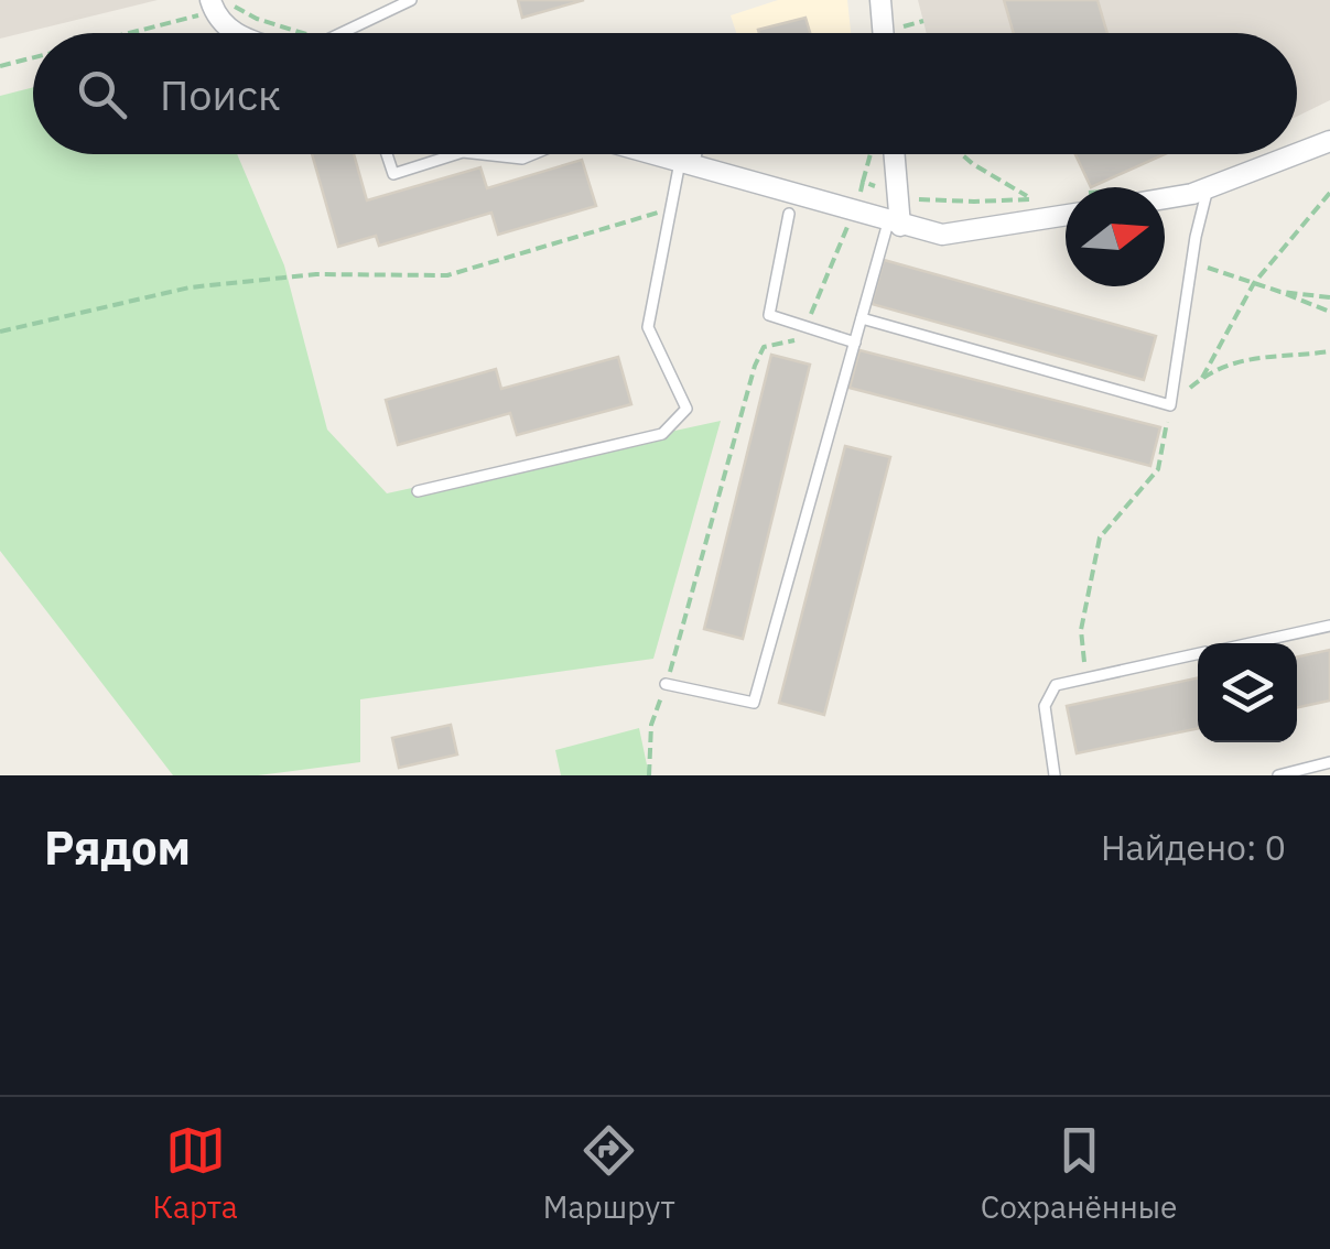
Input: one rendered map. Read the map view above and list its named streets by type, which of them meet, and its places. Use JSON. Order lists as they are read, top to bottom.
{
  "north": "right",
  "page": {
    "search": "Поиск",
    "heading": ["Рядом", "Найдено: 0"],
    "nav": ["Карта", "Маршрут", "Сохранённые"]
  }
}
